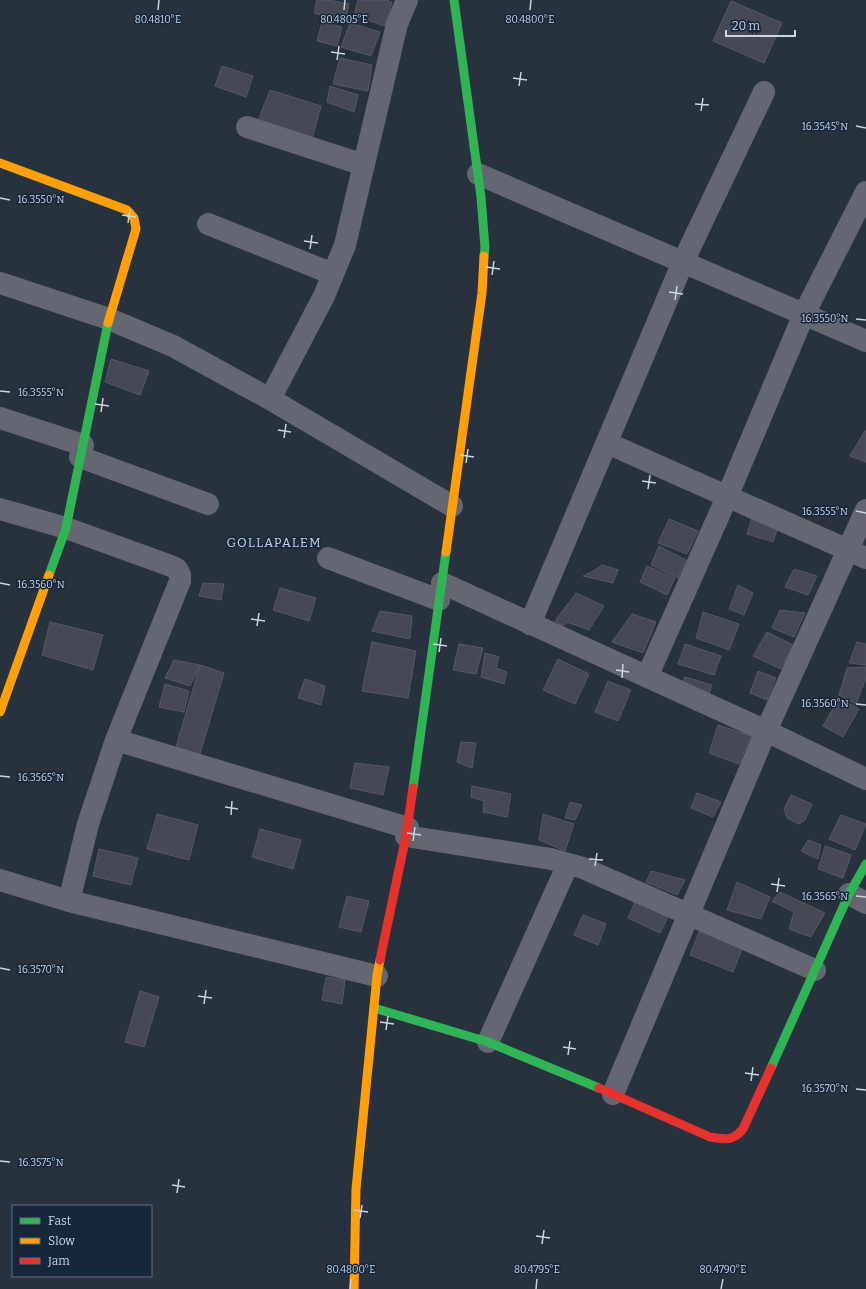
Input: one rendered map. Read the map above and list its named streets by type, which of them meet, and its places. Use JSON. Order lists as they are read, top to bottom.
{
  "districts": ["GOLLAPALEM"],
  "legend": ["Fast", "Slow", "Jam"],
  "scale_bar": "20 m",
  "coordinates": [
    "80.4810°E",
    "80.4805°E",
    "80.4800°E",
    "16.3545°N",
    "16.3550°N",
    "16.3555°N",
    "16.3560°N",
    "16.3565°N",
    "16.3570°N",
    "16.3575°N",
    "80.4795°E",
    "80.4790°E"
  ]
}
